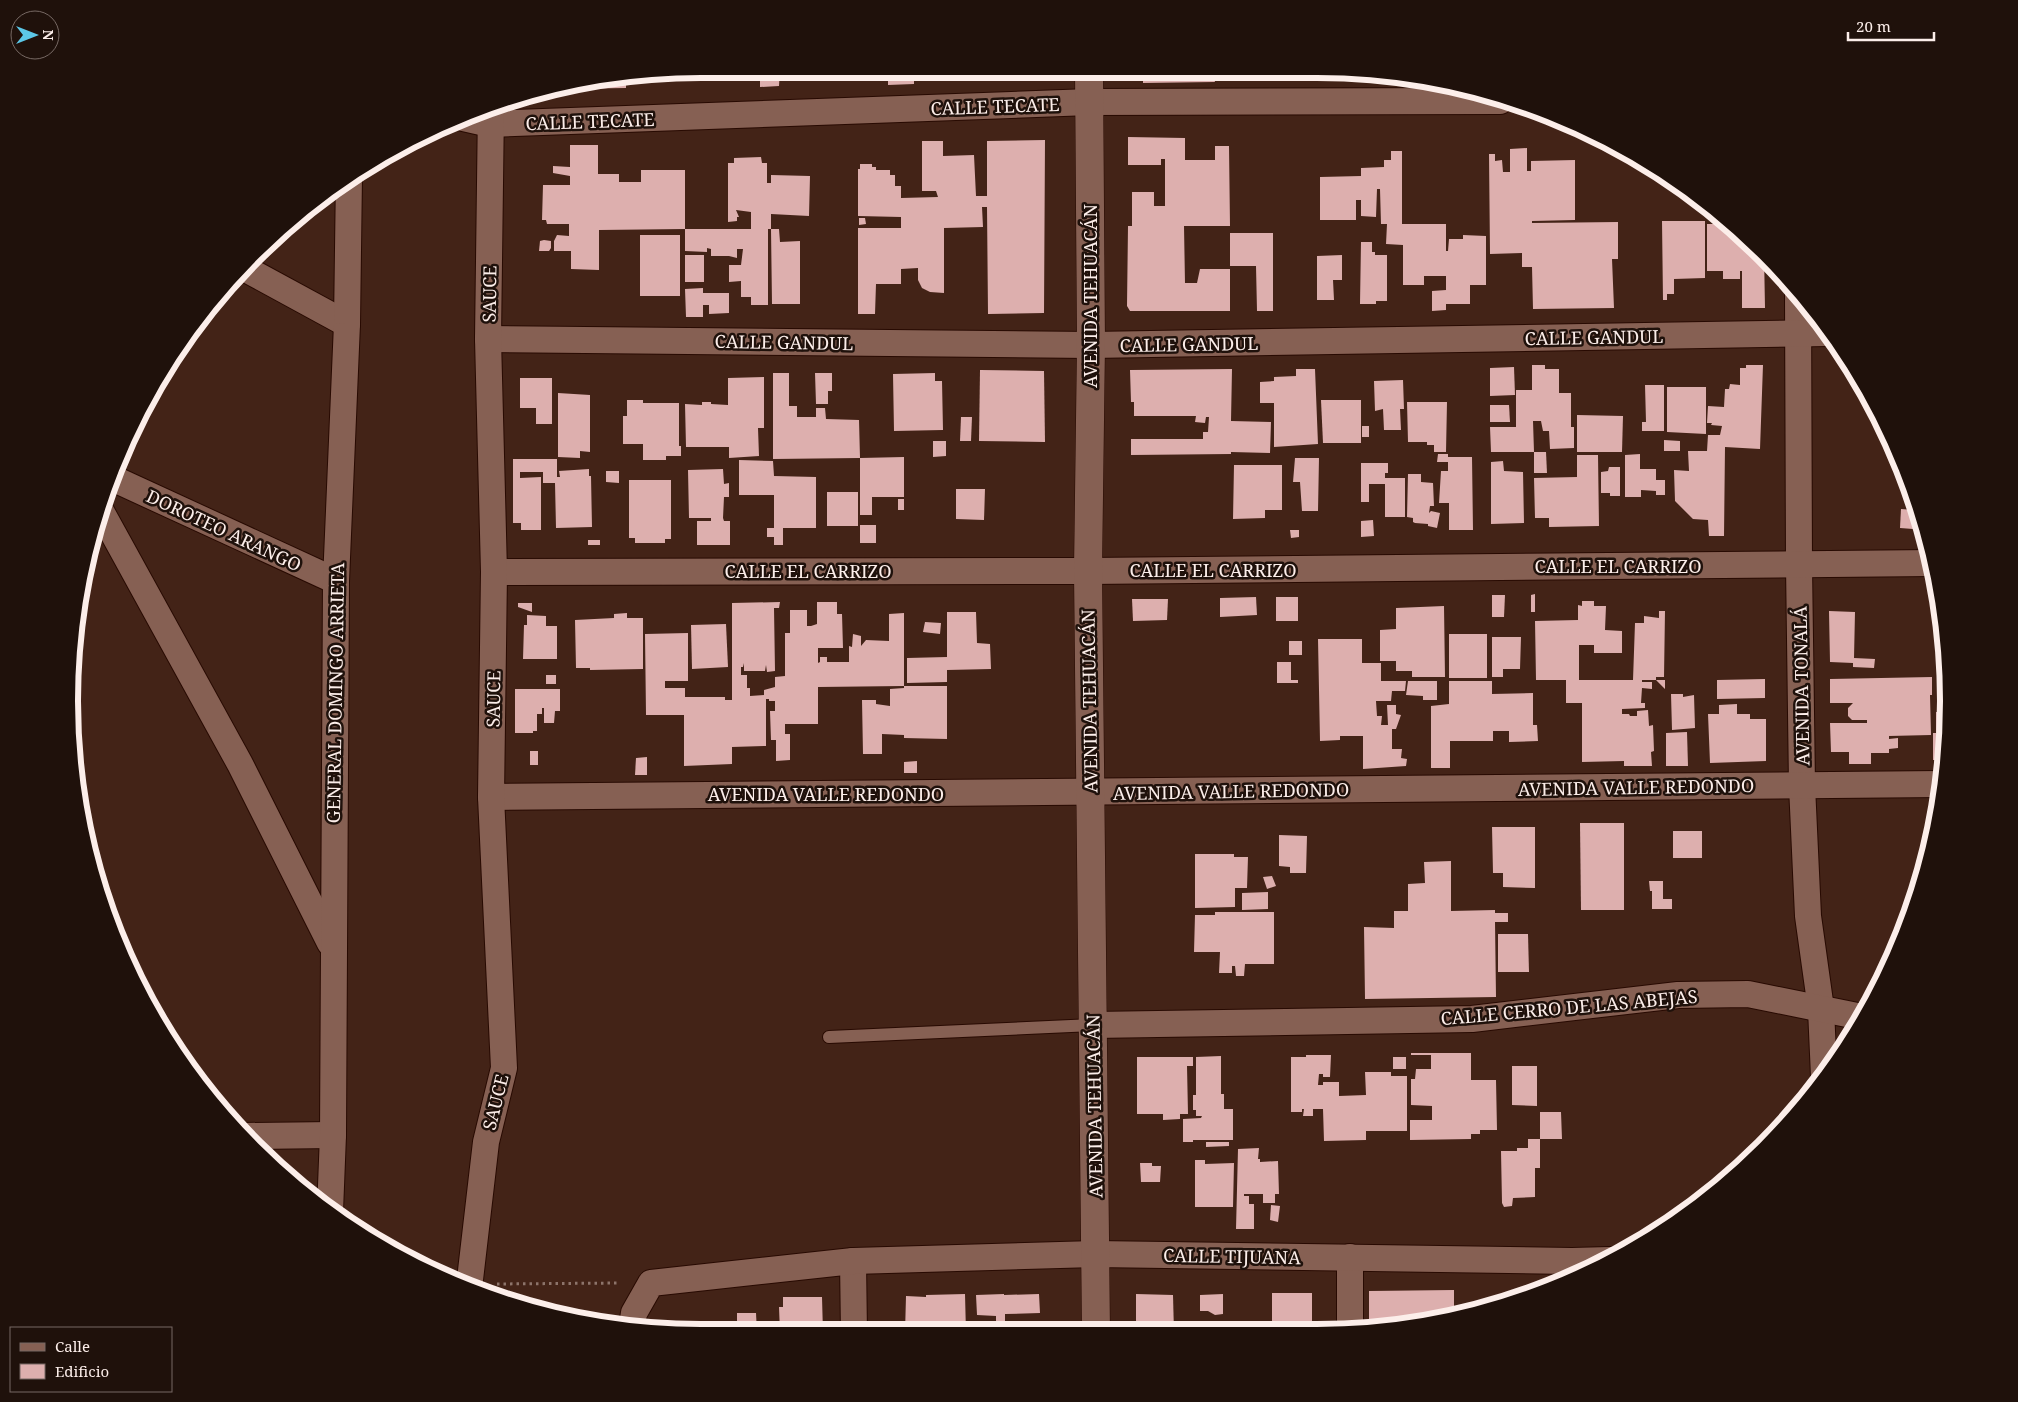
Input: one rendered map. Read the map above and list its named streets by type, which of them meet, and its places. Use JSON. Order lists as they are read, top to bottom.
{
  "streets": {
    "street": [
      "CALLE TECATE",
      "SAUCE",
      "AVENIDA TEHUACÁN",
      "CALLE GANDUL",
      "DOROTEO ARANGO",
      "CALLE EL CARRIZO",
      "AVENIDA TONALÁ",
      "GENERAL DOMINGO ARRIETA",
      "AVENIDA VALLE REDONDO",
      "CALLE CERRO DE LAS ABEJAS",
      "CALLE TIJUANA"
    ]
  },
  "crossings": [
    ["CALLE TECATE", "SAUCE"],
    ["CALLE TECATE", "AVENIDA TEHUACÁN"],
    ["SAUCE", "CALLE GANDUL"],
    ["SAUCE", "CALLE EL CARRIZO"],
    ["SAUCE", "AVENIDA VALLE REDONDO"],
    ["AVENIDA TEHUACÁN", "CALLE GANDUL"],
    ["AVENIDA TEHUACÁN", "CALLE EL CARRIZO"],
    ["AVENIDA TEHUACÁN", "AVENIDA VALLE REDONDO"],
    ["AVENIDA TEHUACÁN", "CALLE CERRO DE LAS ABEJAS"],
    ["AVENIDA TEHUACÁN", "CALLE TIJUANA"],
    ["CALLE GANDUL", "AVENIDA TONALÁ"],
    ["DOROTEO ARANGO", "GENERAL DOMINGO ARRIETA"],
    ["CALLE EL CARRIZO", "AVENIDA TONALÁ"],
    ["AVENIDA TONALÁ", "AVENIDA VALLE REDONDO"],
    ["AVENIDA TONALÁ", "CALLE CERRO DE LAS ABEJAS"]
  ],
  "legend": ["Calle", "Edificio"],
  "scale_bar": "20 m",
  "north": "right"
}
